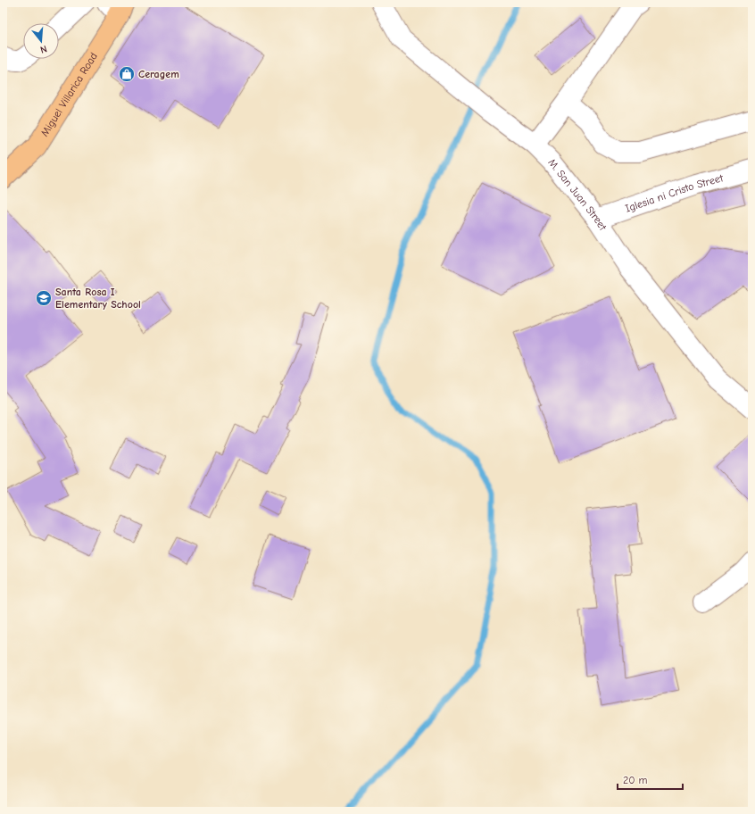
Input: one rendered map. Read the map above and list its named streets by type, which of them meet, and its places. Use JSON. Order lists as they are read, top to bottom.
{
  "streets": {
    "main road": ["Miguel Villarica Road"],
    "street": ["Iglesia ni Cristo Street", "M. San Juan Street"]
  },
  "crossings": [
    ["Iglesia ni Cristo Street", "M. San Juan Street"]
  ],
  "places": {
    "shop": ["Ceragem"],
    "school or university": ["Santa Rosa I Elementary School"]
  },
  "scale_bar": "20 m",
  "north": "bottom"
}
